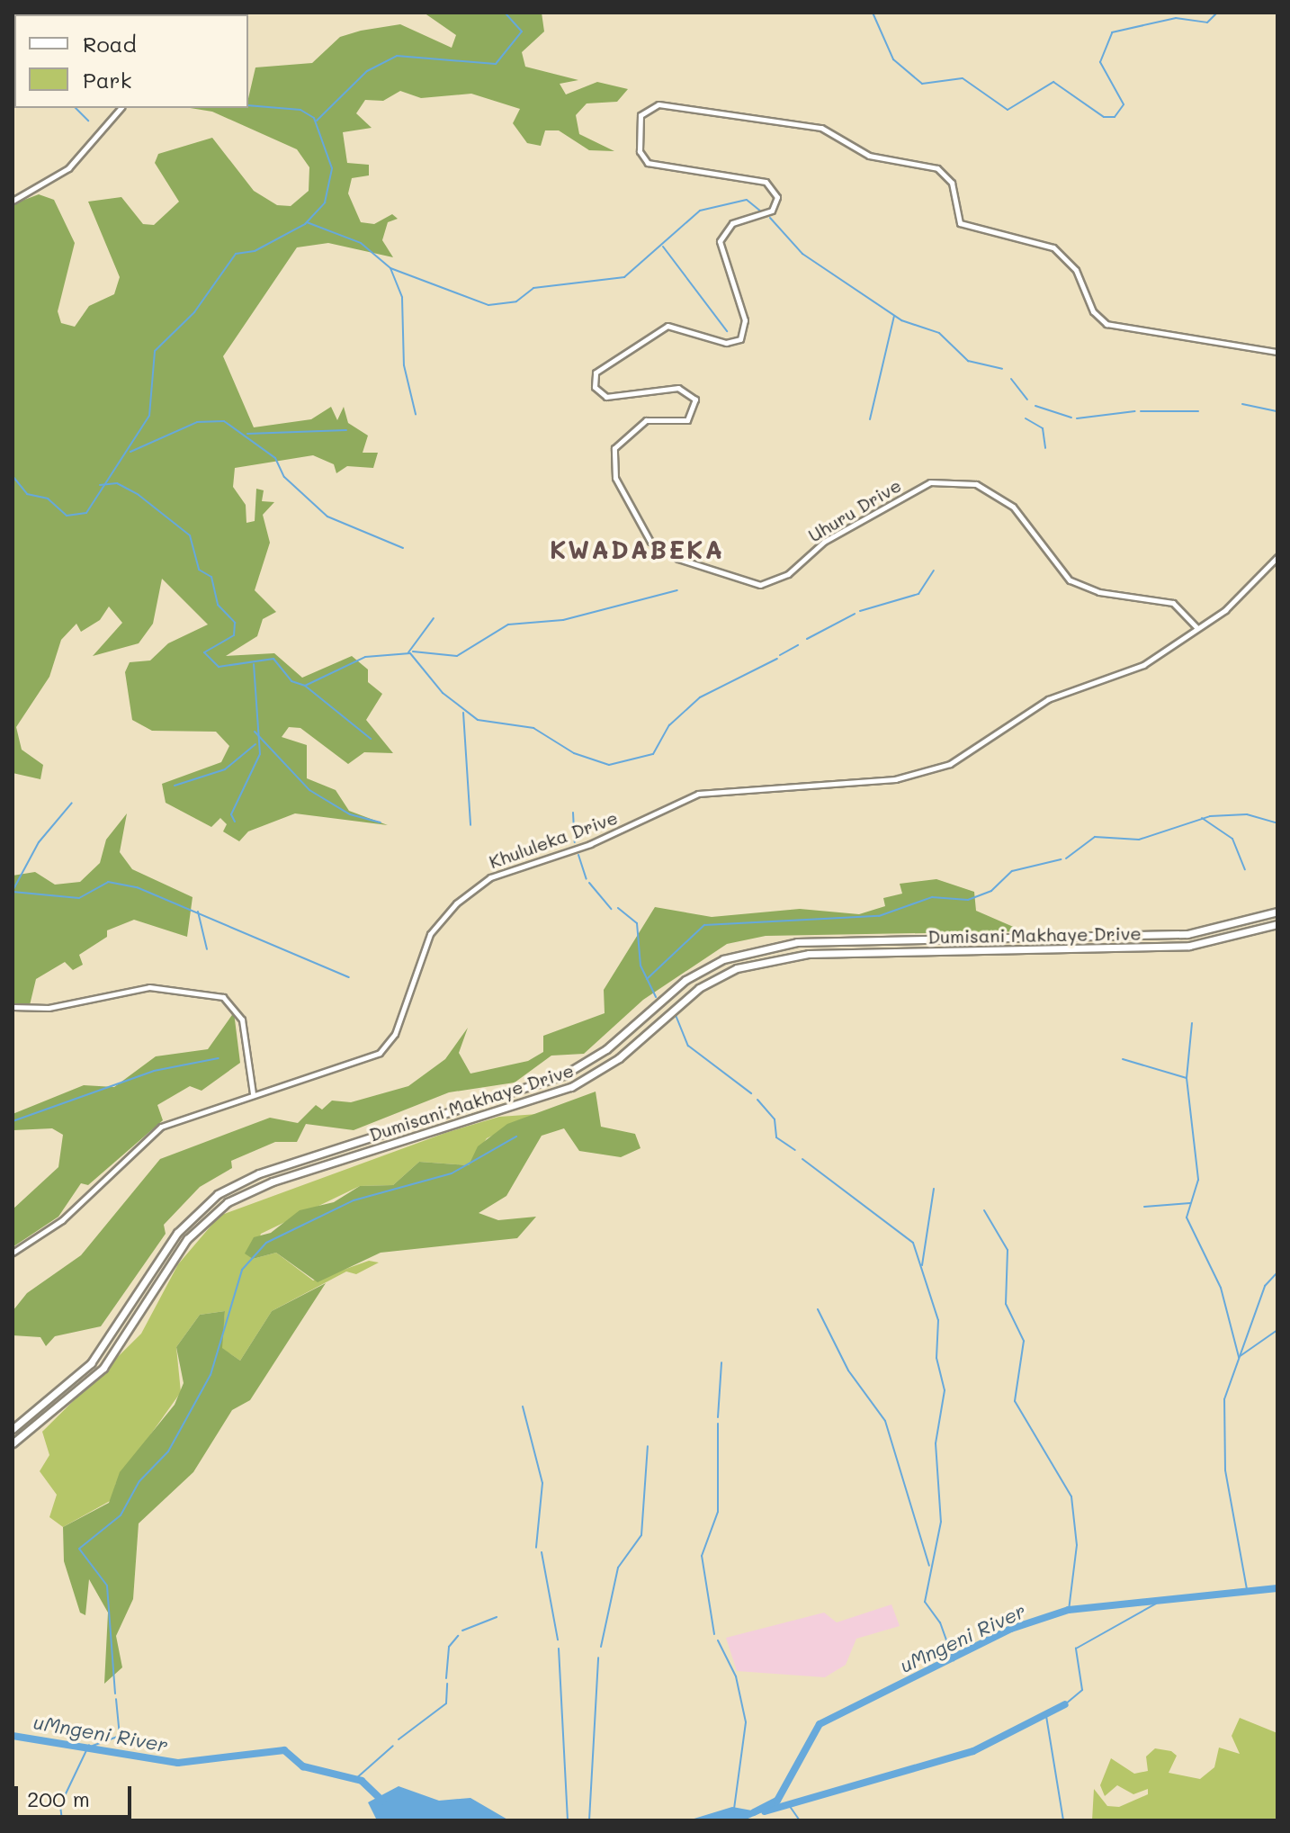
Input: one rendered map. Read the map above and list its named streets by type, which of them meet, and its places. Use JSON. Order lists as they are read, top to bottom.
{
  "streets": {
    "main road": ["Dumisani Makhaye Drive"],
    "street": ["Uhuru Drive", "Khululeka Drive"]
  },
  "crossings": [
    ["Uhuru Drive", "Khululeka Drive"]
  ],
  "districts": ["KWADABEKA"],
  "water": ["uMngeni River"],
  "legend": ["Road", "Park"],
  "scale_bar": "200 m"
}
